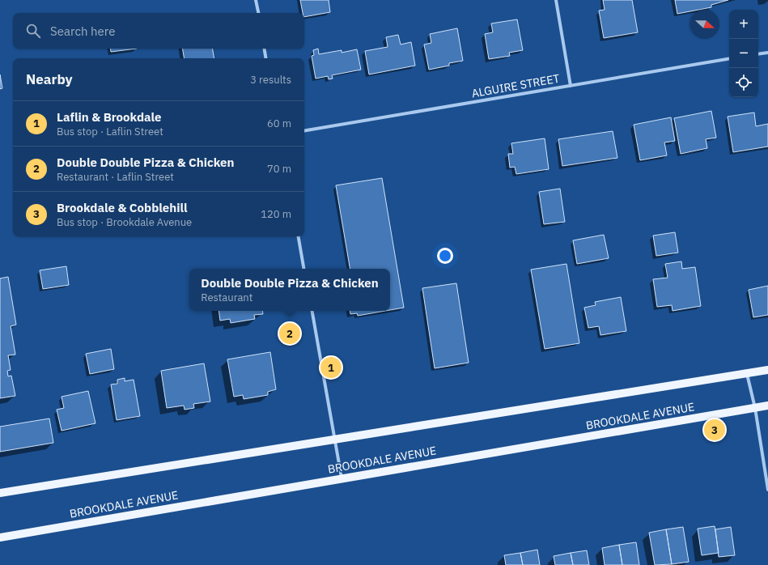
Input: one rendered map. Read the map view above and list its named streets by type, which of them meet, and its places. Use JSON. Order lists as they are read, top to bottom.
{
  "streets": {
    "main road": ["BROOKDALE AVENUE"],
    "street": ["ALGUIRE STREET"]
  },
  "north": "right",
  "page": {
    "map_buttons": ["+", "−"],
    "search": "Search here",
    "heading": ["Nearby", "3 results"],
    "list": [
      {
        "mark": "1",
        "name": "Laflin & Brookdale",
        "note": "Bus stop · Laflin Street",
        "value": "60 m"
      },
      {
        "mark": "2",
        "name": "Double Double Pizza & Chicken",
        "note": "Restaurant · Laflin Street",
        "value": "70 m"
      },
      {
        "mark": "3",
        "name": "Brookdale & Cobblehill",
        "note": "Bus stop · Brookdale Avenue",
        "value": "120 m"
      }
    ],
    "popup": ["Double Double Pizza & Chicken", "Restaurant"],
    "pins": ["2", "1", "3"]
  }
}
